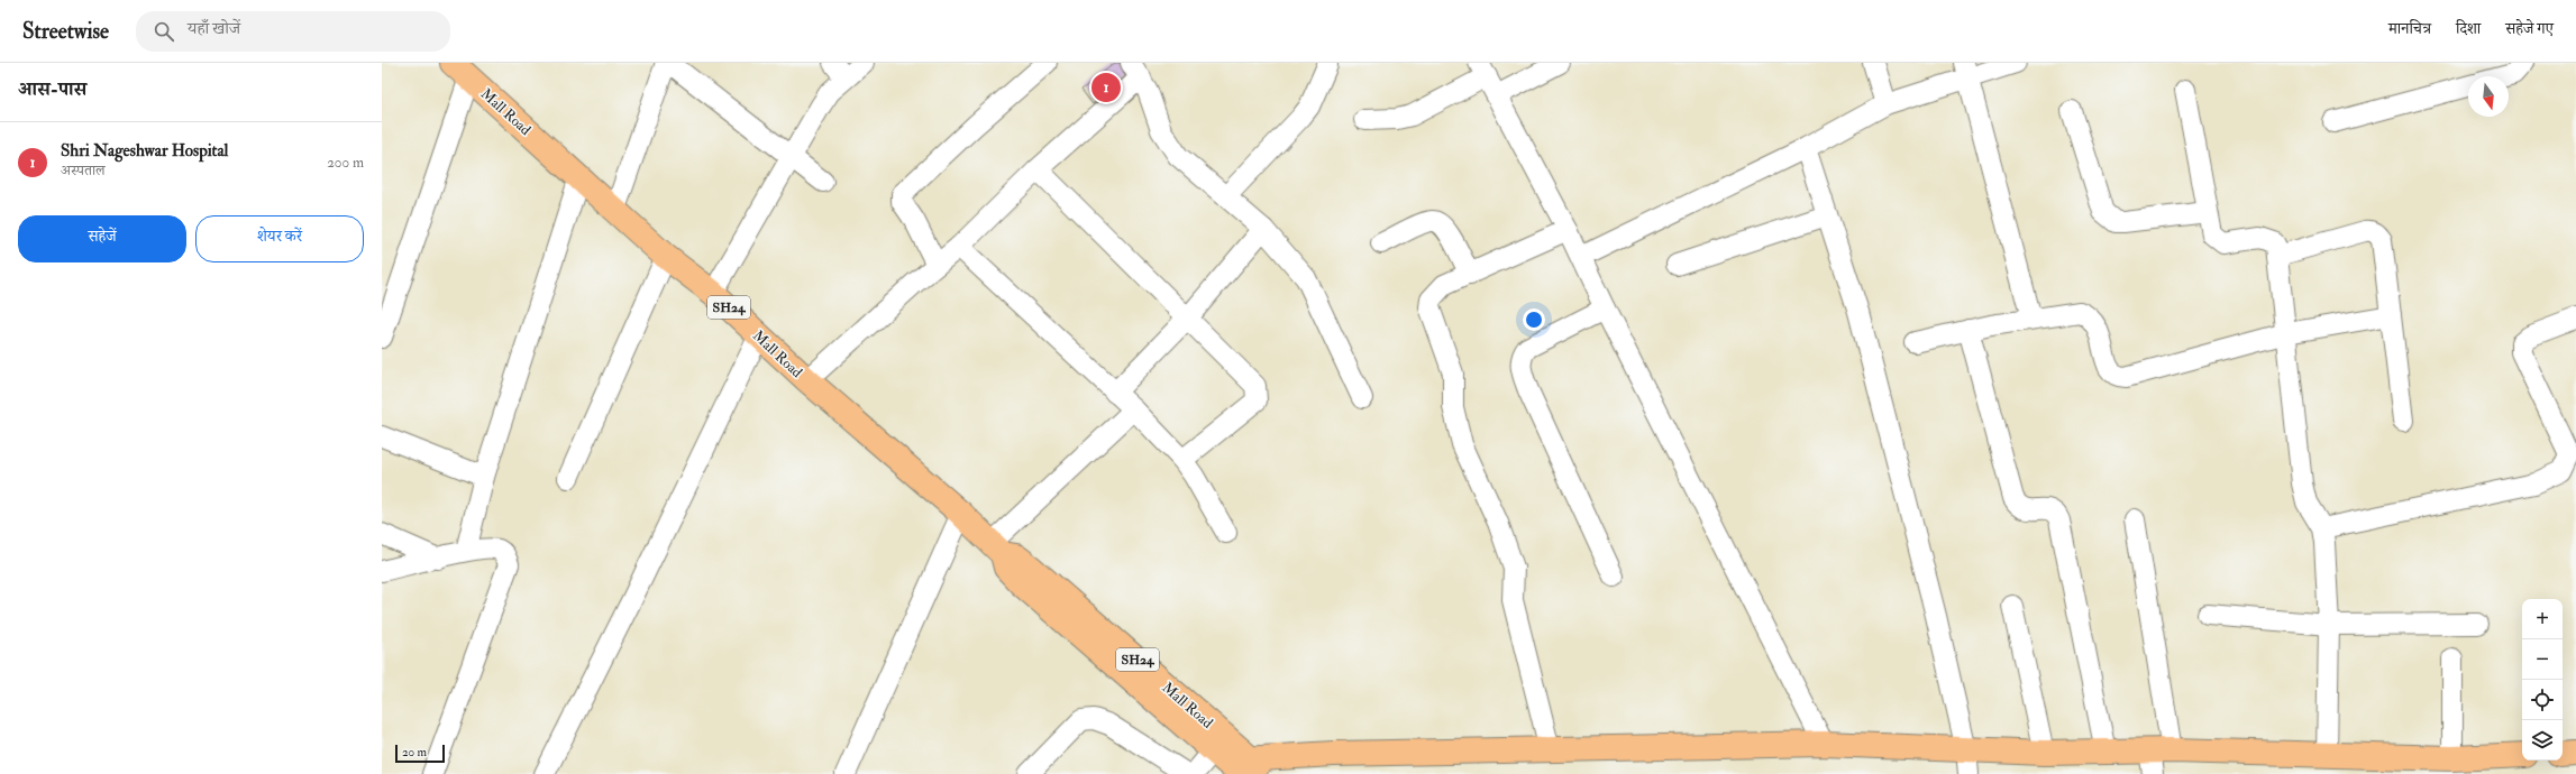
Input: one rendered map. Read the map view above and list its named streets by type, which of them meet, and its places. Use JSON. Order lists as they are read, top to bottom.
{
  "streets": {
    "main road": ["Mall Road", "SH24"]
  },
  "scale_bar": "20 m",
  "north": "bottom",
  "page": {
    "header": "Streetwise",
    "search": "यहाँ खोजें",
    "nav": ["मानचित्र", "दिशा", "सहेजे गए"],
    "heading": "आस-पास",
    "pins": "1",
    "list": [
      {
        "mark": "1",
        "name": "Shri Nageshwar Hospital",
        "note": "अस्पताल",
        "value": "200 m"
      }
    ],
    "buttons": ["सहेजें", "शेयर करें"],
    "map_buttons": ["+", "−"],
    "scale": "20 m"
  }
}
